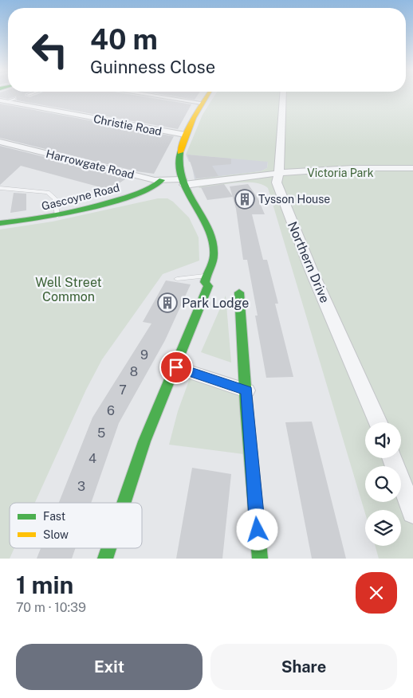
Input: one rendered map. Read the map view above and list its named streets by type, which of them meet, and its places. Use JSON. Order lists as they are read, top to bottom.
{
  "streets": {
    "main road": ["Gascoyne Road"],
    "street": ["Christie Road", "Harrowgate Road", "Northern Drive"]
  },
  "crossings": [
    ["Harrowgate Road", "Gascoyne Road"],
    ["Harrowgate Road", "Northern Drive"]
  ],
  "parks": ["Victoria Park", "Well Street Common"],
  "places": {
    "building": ["Tysson House", "Park Lodge"]
  },
  "house_numbers": [
    "9",
    "8",
    "7",
    "6",
    "5",
    "4",
    "3"
  ],
  "legend": ["Fast", "Slow"],
  "page": {
    "turn": ["40 m", "Guinness Close"],
    "heading": ["1 min", "70 m · 10:39"],
    "buttons": ["Exit", "Share"]
  }
}
